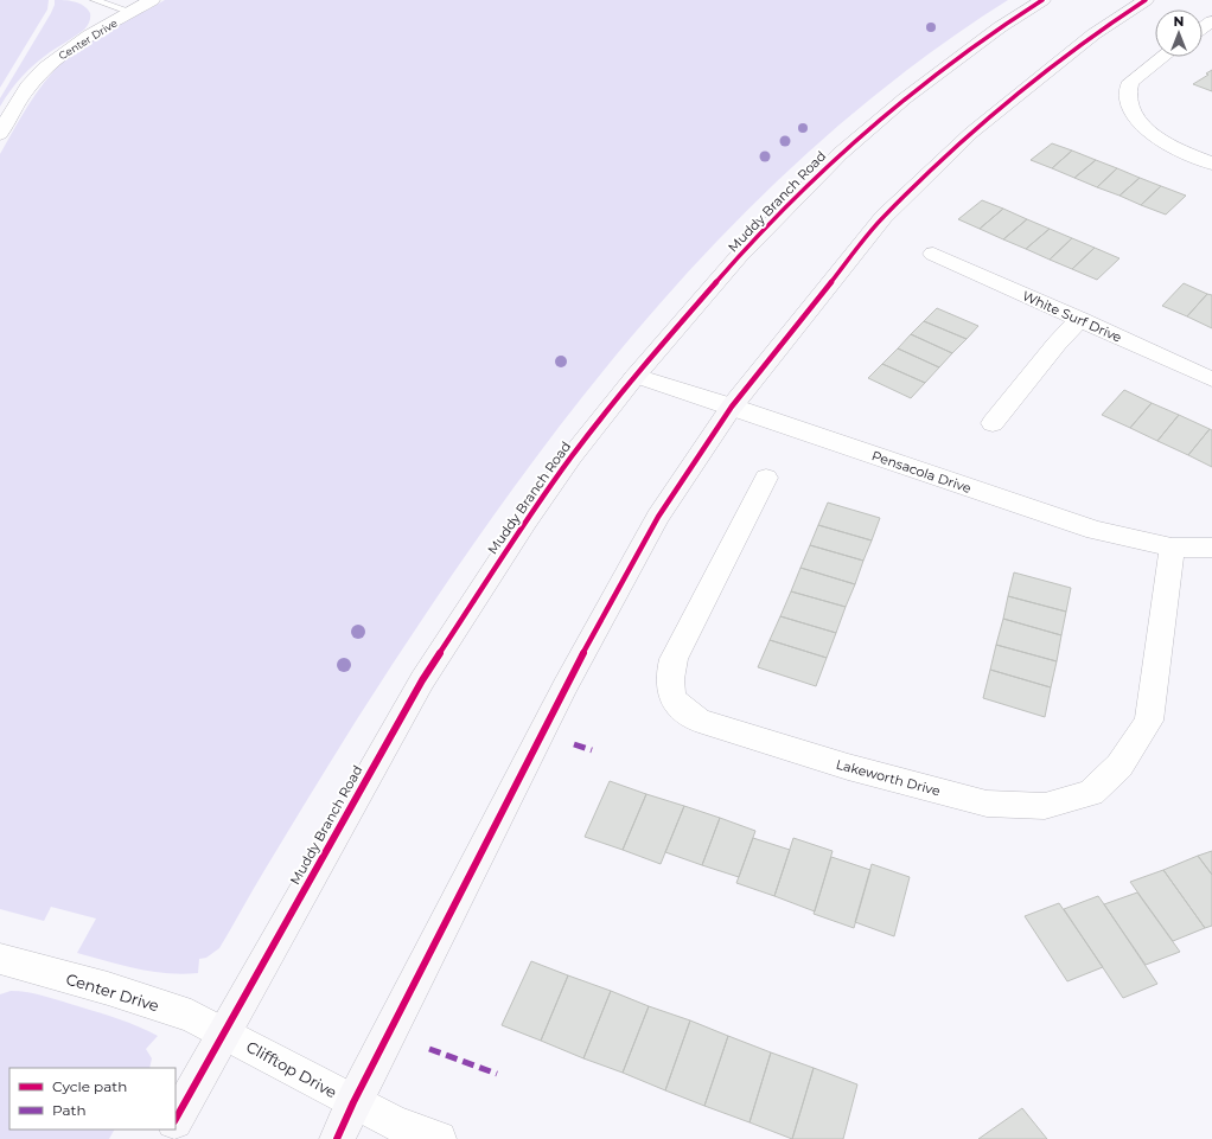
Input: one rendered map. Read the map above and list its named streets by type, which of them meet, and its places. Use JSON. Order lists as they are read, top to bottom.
{
  "streets": {
    "main road": ["Muddy Branch Road"],
    "street": [
      "Center Drive",
      "White Surf Drive",
      "Pensacola Drive",
      "Lakeworth Drive",
      "Clifftop Drive"
    ]
  },
  "crossings": [
    ["Center Drive", "Muddy Branch Road"],
    ["Center Drive", "Clifftop Drive"],
    ["Muddy Branch Road", "Pensacola Drive"],
    ["Muddy Branch Road", "Clifftop Drive"],
    ["Pensacola Drive", "Lakeworth Drive"]
  ],
  "legend": ["Cycle path", "Path"],
  "north": "top"
}
